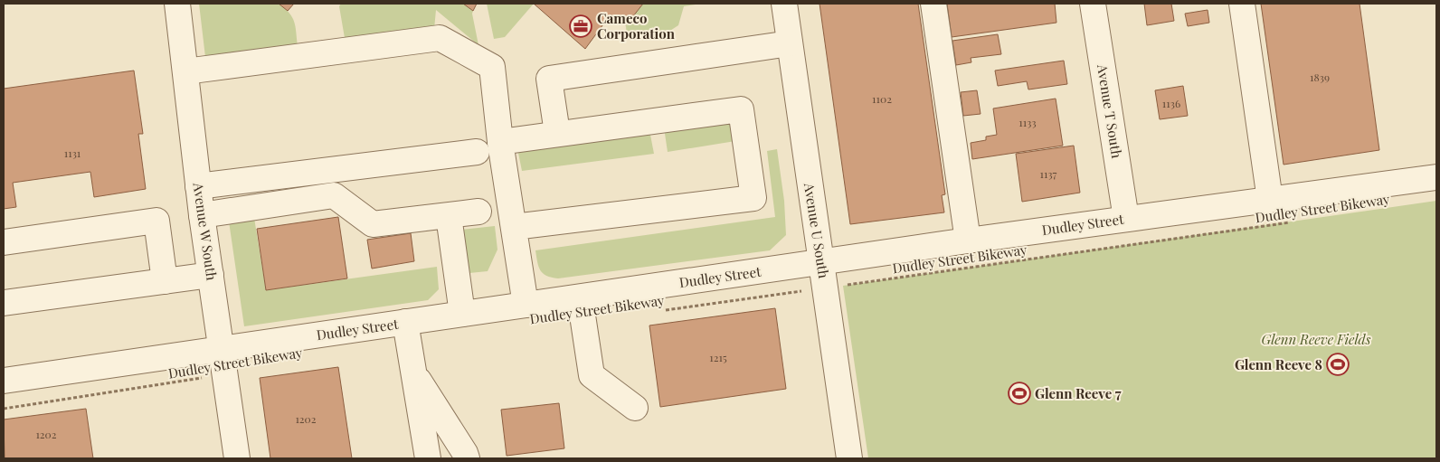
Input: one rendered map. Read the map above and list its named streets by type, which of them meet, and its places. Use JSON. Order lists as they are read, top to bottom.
{
  "streets": {
    "street": [
      "Avenue T South",
      "Dudley Street",
      "Avenue U South",
      "Avenue W South"
    ],
    "path": ["Dudley Street Bikeway"]
  },
  "crossings": [
    ["Avenue T South", "Dudley Street"],
    ["Dudley Street Bikeway", "Avenue U South"],
    ["Dudley Street Bikeway", "Avenue W South"],
    ["Dudley Street", "Avenue U South"],
    ["Dudley Street", "Avenue W South"]
  ],
  "parks": ["Glenn Reeve Fields"],
  "places": {
    "office": ["Cameco Corporation"],
    "sports": ["Glenn Reeve 8", "Glenn Reeve 7"]
  },
  "house_numbers": [
    "1839",
    "1102",
    "1136",
    "1133",
    "1131",
    "1137",
    "1215",
    "1202",
    "1202"
  ]
}
